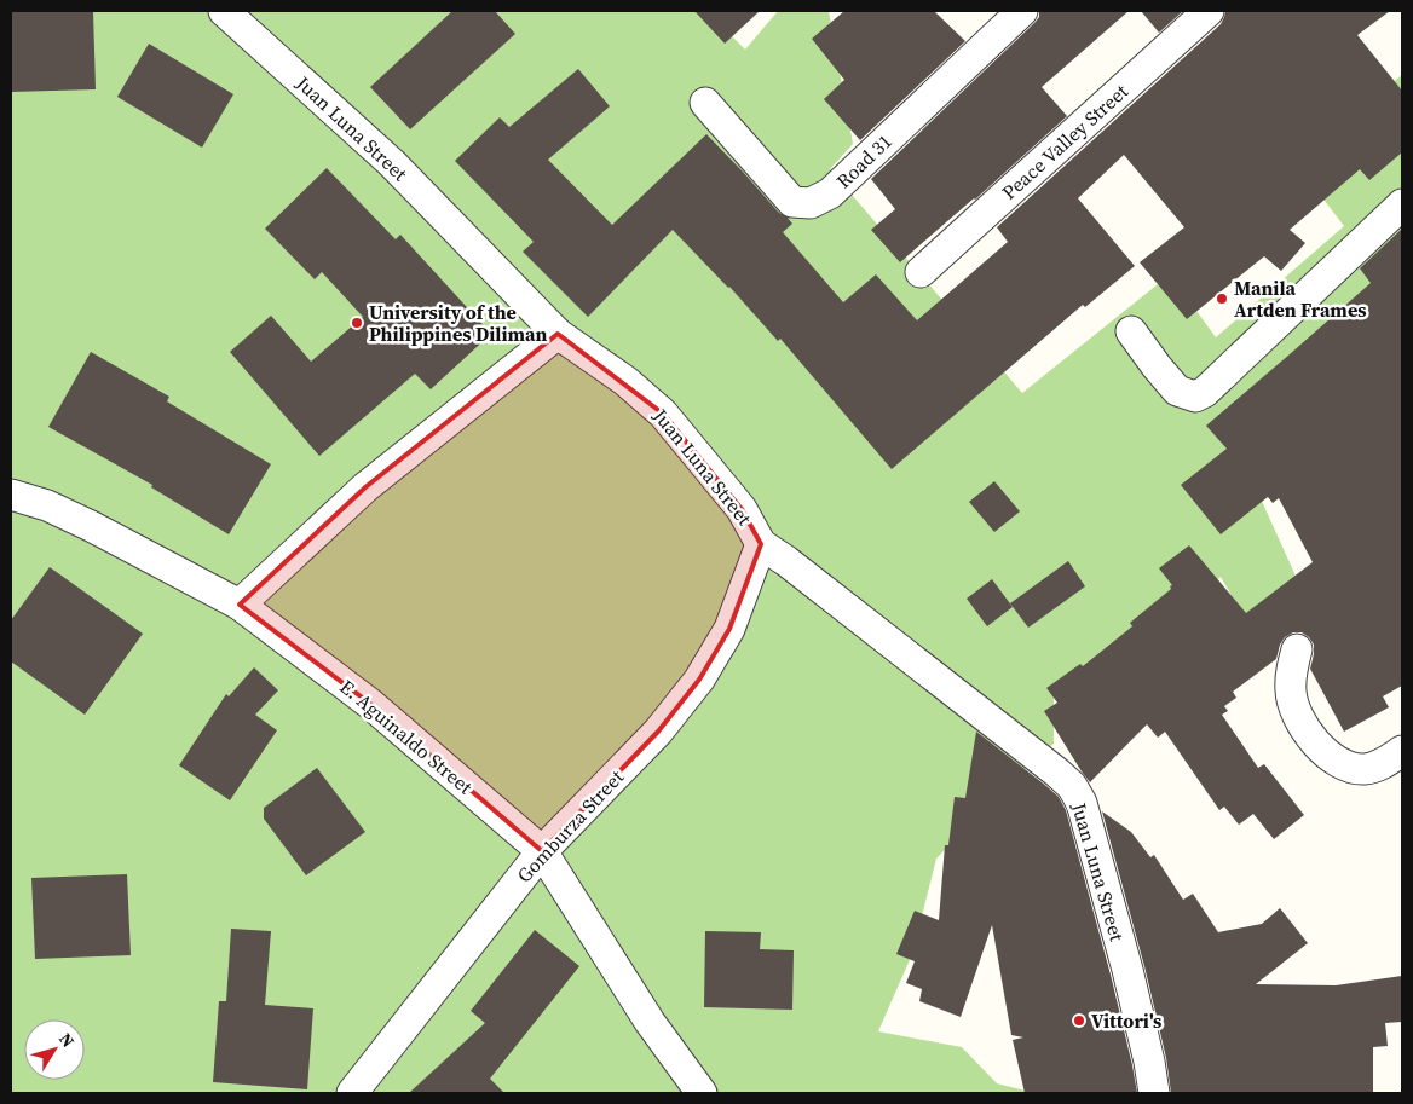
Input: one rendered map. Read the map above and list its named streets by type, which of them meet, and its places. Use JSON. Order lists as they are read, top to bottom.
{
  "streets": {
    "street": [
      "Juan Luna Street",
      "Peace Valley Street",
      "Road 31",
      "E. Aguinaldo Street",
      "Gomburza Street"
    ]
  },
  "crossings": [
    ["Juan Luna Street", "Gomburza Street"],
    ["E. Aguinaldo Street", "Gomburza Street"]
  ],
  "places": ["Manila Artden Frames", "University of the Philippines Diliman", "Vittori's"],
  "north": "top right"
}
